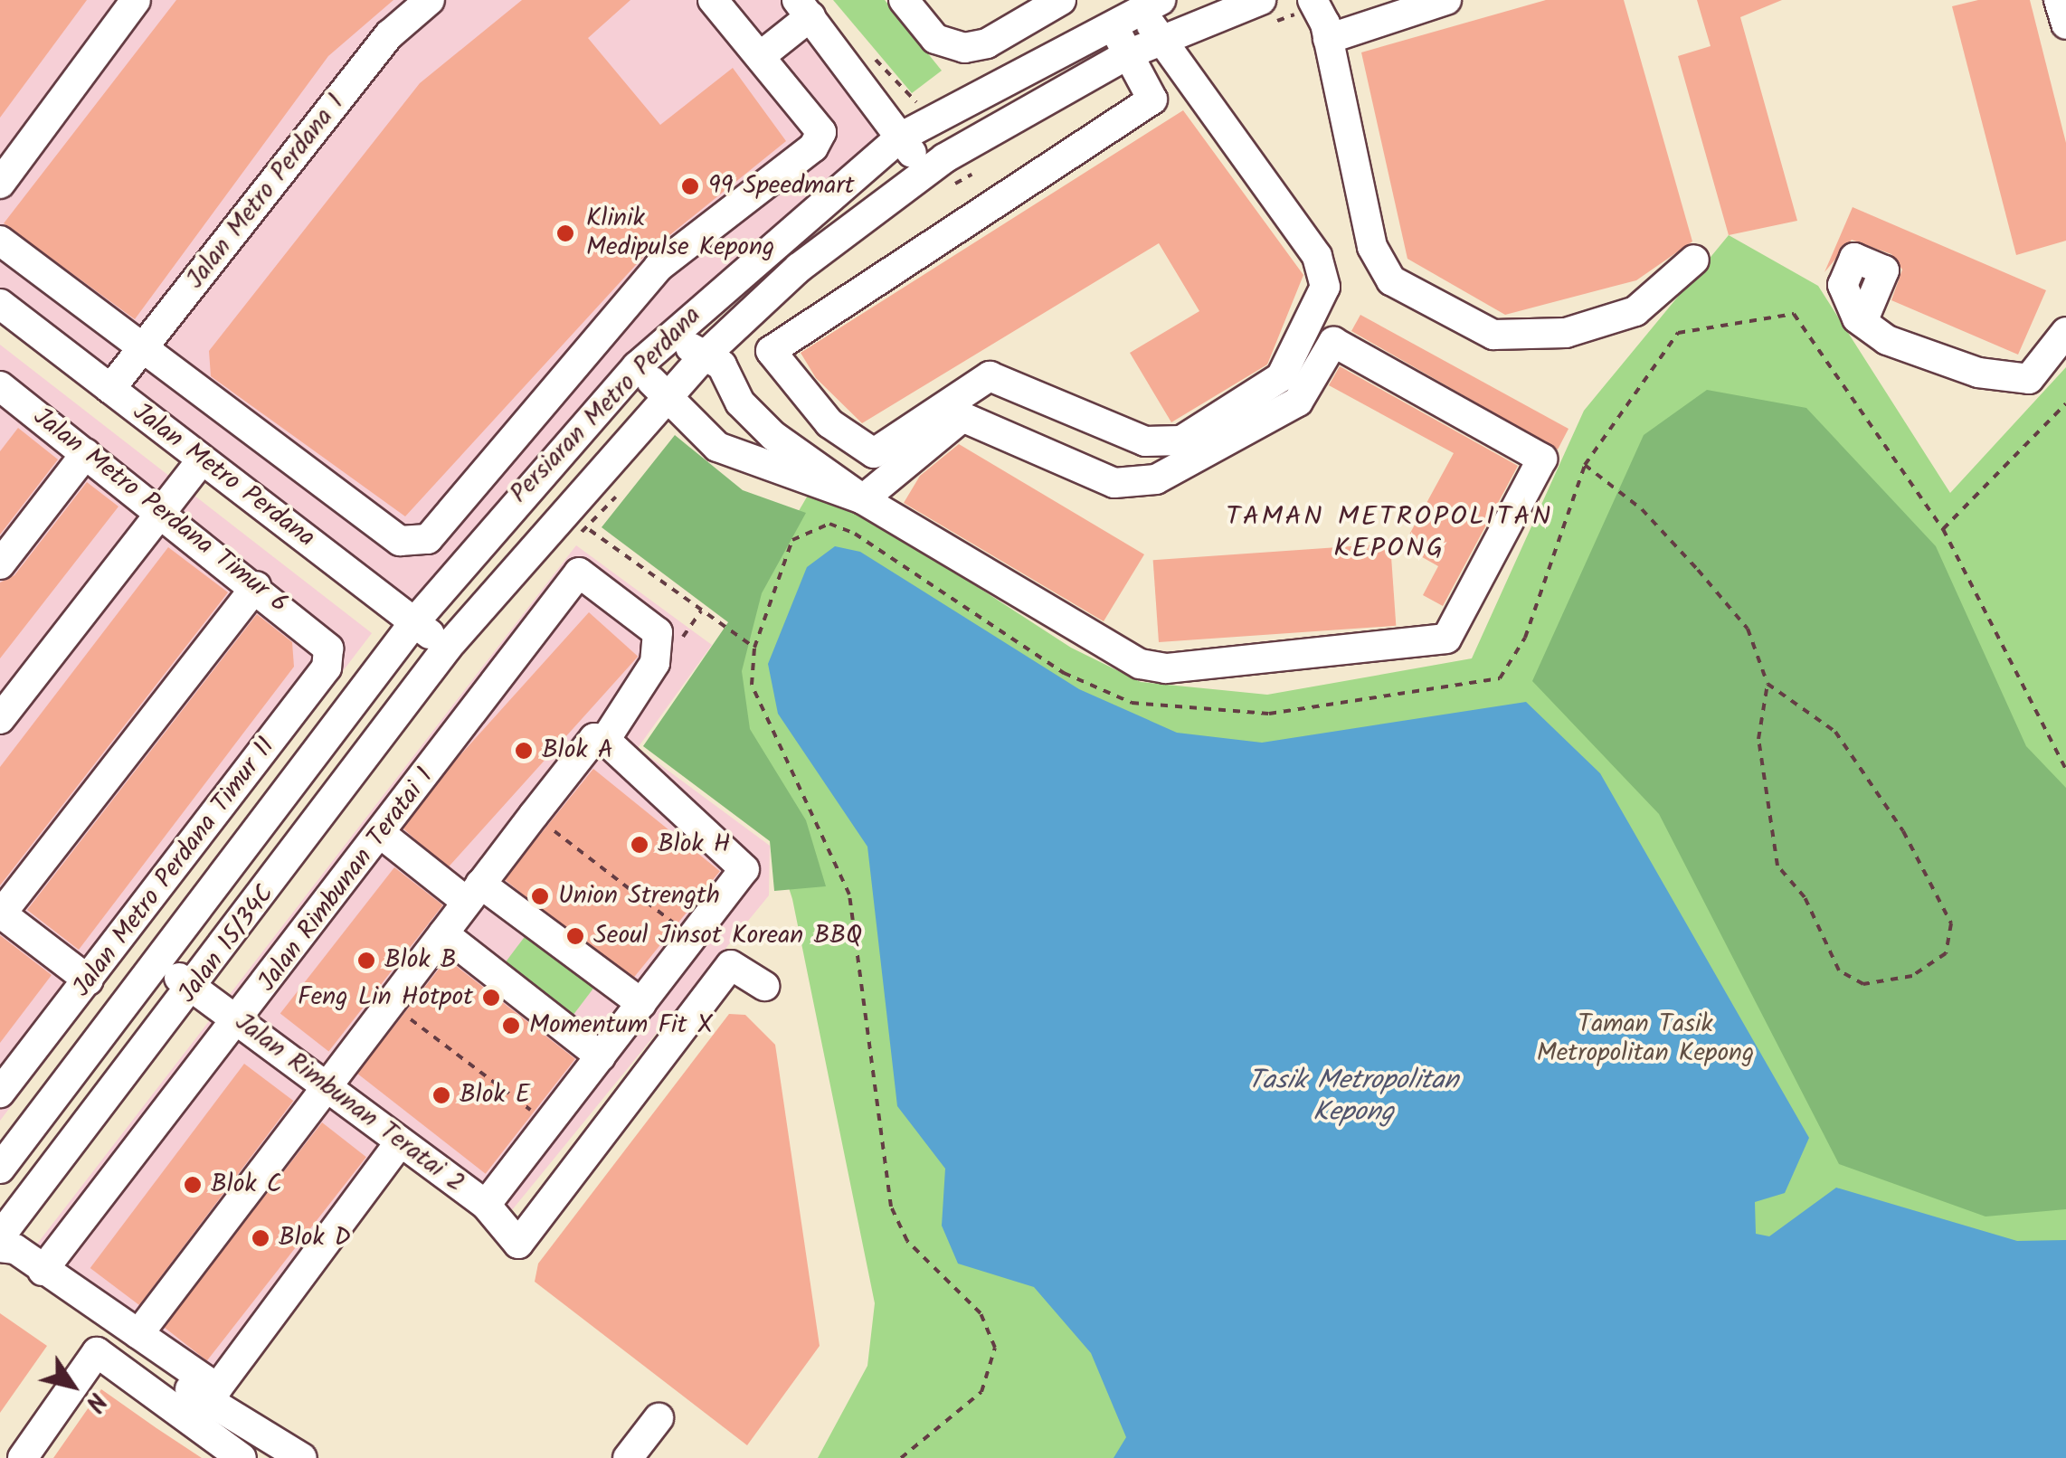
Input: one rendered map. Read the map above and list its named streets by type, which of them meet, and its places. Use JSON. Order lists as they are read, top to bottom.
{
  "streets": {
    "street": [
      "Jalan Metro Perdana 1",
      "Persiaran Metro Perdana",
      "Jalan Metro Perdana",
      "Jalan Metro Perdana Timur 6",
      "Jalan Metro Perdana Timur 11",
      "Jalan Rimbunan Teratai 1",
      "Jalan 15/34C",
      "Jalan Rimbunan Teratai 2"
    ]
  },
  "crossings": [
    ["Jalan Metro Perdana 1", "Jalan Metro Perdana"],
    ["Persiaran Metro Perdana", "Jalan Metro Perdana"],
    ["Persiaran Metro Perdana", "Jalan 15/34C"],
    ["Jalan Metro Perdana", "Jalan 15/34C"],
    ["Jalan Metro Perdana Timur 6", "Jalan Metro Perdana Timur 11"],
    ["Jalan Rimbunan Teratai 1", "Jalan Rimbunan Teratai 2"],
    ["Jalan 15/34C", "Jalan Rimbunan Teratai 2"]
  ],
  "districts": ["TAMAN METROPOLITAN KEPONG"],
  "water": ["Tasik Metropolitan Kepong"],
  "parks": ["Taman Tasik Metropolitan Kepong"],
  "places": [
    "99 Speedmart",
    "Klinik Medipulse Kepong",
    "Blok A",
    "Blok H",
    "Union Strength",
    "Seoul Jinsot Korean BBQ",
    "Blok B",
    "Feng Lin Hotpot",
    "Momentum Fit X",
    "Blok E",
    "Blok C",
    "Blok D"
  ],
  "north": "bottom right"
}
